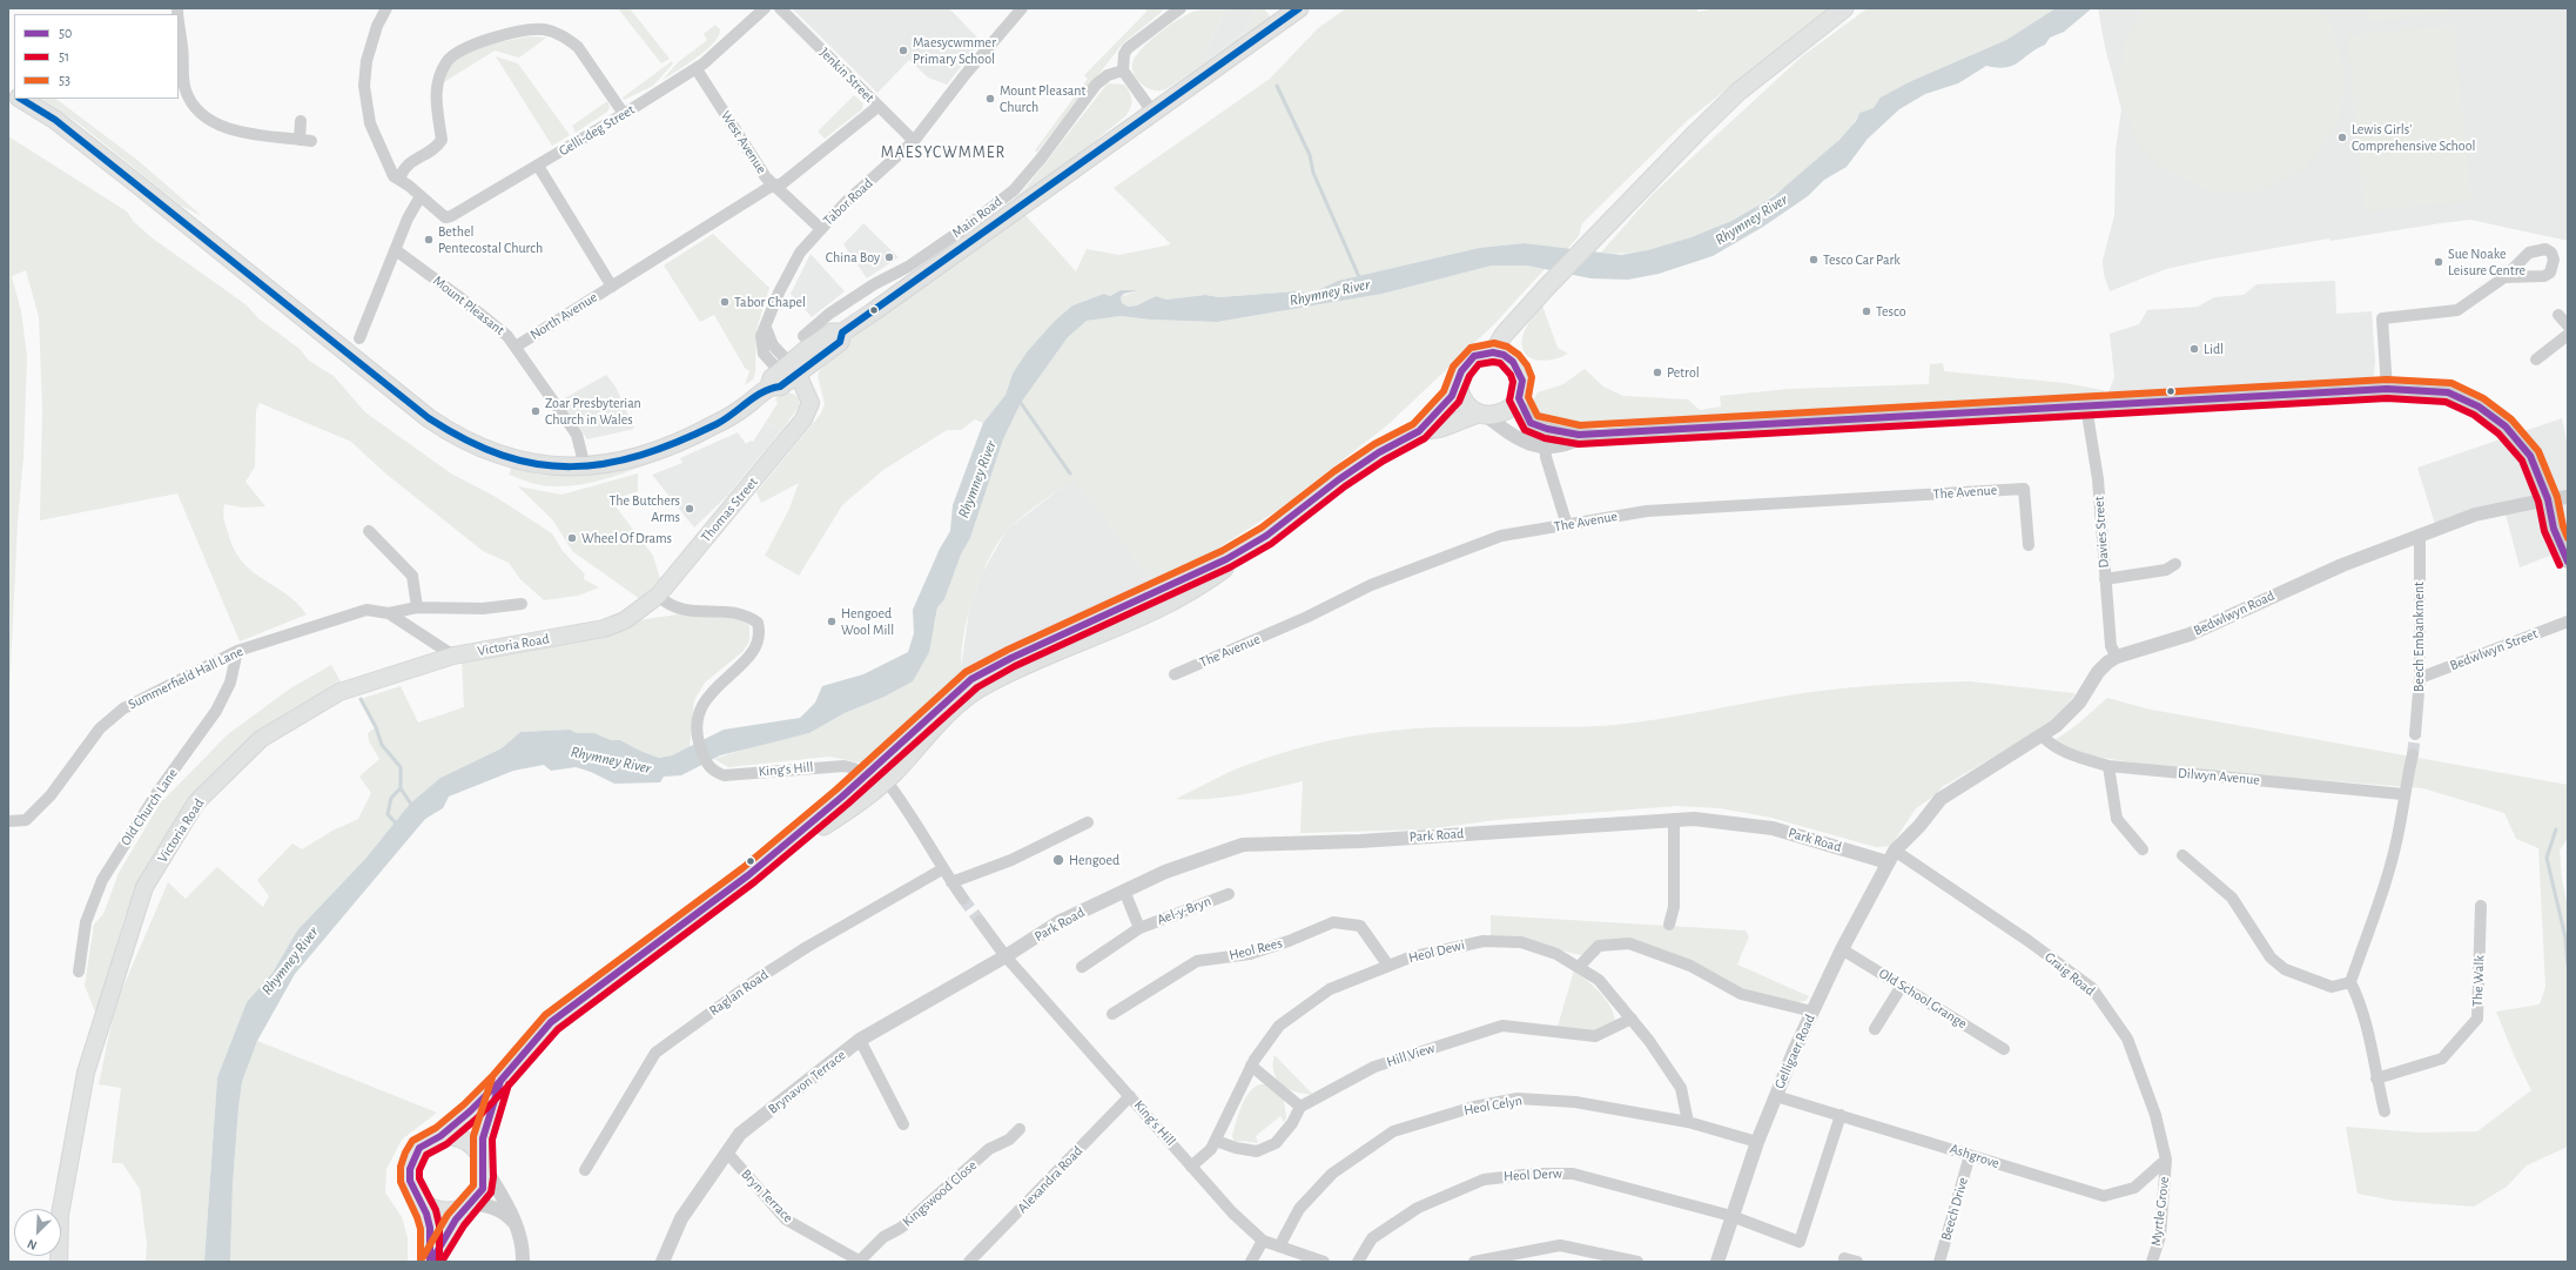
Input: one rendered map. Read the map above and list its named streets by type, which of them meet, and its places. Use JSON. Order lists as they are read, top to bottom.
{
  "streets": {
    "main road": ["Main Road", "Thomas Street", "Victoria Road"],
    "street": [
      "Jenkin Street",
      "Gelli-deg Street",
      "West Avenue",
      "Tabor Road",
      "Mount Pleasant",
      "North Avenue",
      "The Avenue",
      "Davies Street",
      "Bedwlwyn Road",
      "Beech Embankment",
      "Bedwlwyn Street",
      "Summerfield Hall Lane",
      "King's Hill",
      "Dilwyn Avenue",
      "Old Church Lane",
      "Park Road",
      "Ael-y-Bryn",
      "Heol Rees",
      "Heol Dewi",
      "Graig Road",
      "The Walk",
      "Raglan Road",
      "Old School Grange",
      "Gelligaer Road",
      "Hill View",
      "Brynavon Terrace",
      "Heol Celyn",
      "Ashgrove",
      "Heol Derw",
      "Alexandra Road",
      "Kingswood Close",
      "Bryn Terrace",
      "Beech Drive",
      "Myrtle Grove"
    ]
  },
  "crossings": [
    ["Jenkin Street", "Tabor Road"],
    ["Jenkin Street", "North Avenue"],
    ["Gelli-deg Street", "West Avenue"],
    ["West Avenue", "Tabor Road"],
    ["West Avenue", "North Avenue"],
    ["Tabor Road", "Main Road"],
    ["Tabor Road", "Thomas Street"],
    ["Main Road", "Mount Pleasant"],
    ["Main Road", "Thomas Street"],
    ["Mount Pleasant", "North Avenue"],
    ["Thomas Street", "Victoria Road"],
    ["Thomas Street", "King's Hill"],
    ["Davies Street", "Bedwlwyn Road"],
    ["Bedwlwyn Road", "Beech Embankment"],
    ["Bedwlwyn Road", "Dilwyn Avenue"],
    ["Bedwlwyn Road", "Park Road"],
    ["Bedwlwyn Road", "Graig Road"],
    ["Bedwlwyn Road", "Gelligaer Road"],
    ["Beech Embankment", "Bedwlwyn Street"],
    ["Victoria Road", "Summerfield Hall Lane"],
    ["Summerfield Hall Lane", "Old Church Lane"],
    ["King's Hill", "Park Road"],
    ["King's Hill", "Heol Dewi"],
    ["King's Hill", "Brynavon Terrace"],
    ["King's Hill", "Heol Celyn"],
    ["King's Hill", "Alexandra Road"],
    ["Park Road", "Ael-y-Bryn"],
    ["Park Road", "Graig Road"],
    ["Park Road", "Gelligaer Road"],
    ["Park Road", "Brynavon Terrace"],
    ["Heol Rees", "Heol Dewi"],
    ["Heol Dewi", "Hill View"],
    ["Heol Dewi", "Heol Celyn"],
    ["Graig Road", "Gelligaer Road"],
    ["Graig Road", "Ashgrove"],
    ["Graig Road", "Myrtle Grove"],
    ["Old School Grange", "Gelligaer Road"],
    ["Gelligaer Road", "Heol Celyn"],
    ["Gelligaer Road", "Ashgrove"],
    ["Gelligaer Road", "Heol Derw"],
    ["Brynavon Terrace", "Bryn Terrace"],
    ["Ashgrove", "Heol Derw"],
    ["Ashgrove", "Beech Drive"],
    ["Ashgrove", "Myrtle Grove"],
    ["Kingswood Close", "Bryn Terrace"]
  ],
  "districts": ["MAESYCWMMER"],
  "water": ["Rhymney River"],
  "places": [
    "Maesycwmmer Primary School",
    "Mount Pleasant Church",
    "Lewis Girls' Comprehensive School",
    "Bethel Pentecostal Church",
    "China Boy",
    "Tesco Car Park",
    "Sue Noake Leisure Centre",
    "Tabor Chapel",
    "Tesco",
    "Lidl",
    "Petrol",
    "Zoar Presbyterian Church in Wales",
    "The Butchers Arms",
    "Wheel Of Drams",
    "Hengoed Wool Mill",
    "Hengoed"
  ],
  "lines": ["transit line 53", "transit line 50", "transit line 51"],
  "legend": ["50", "51", "53"],
  "north": "bottom left"
}
